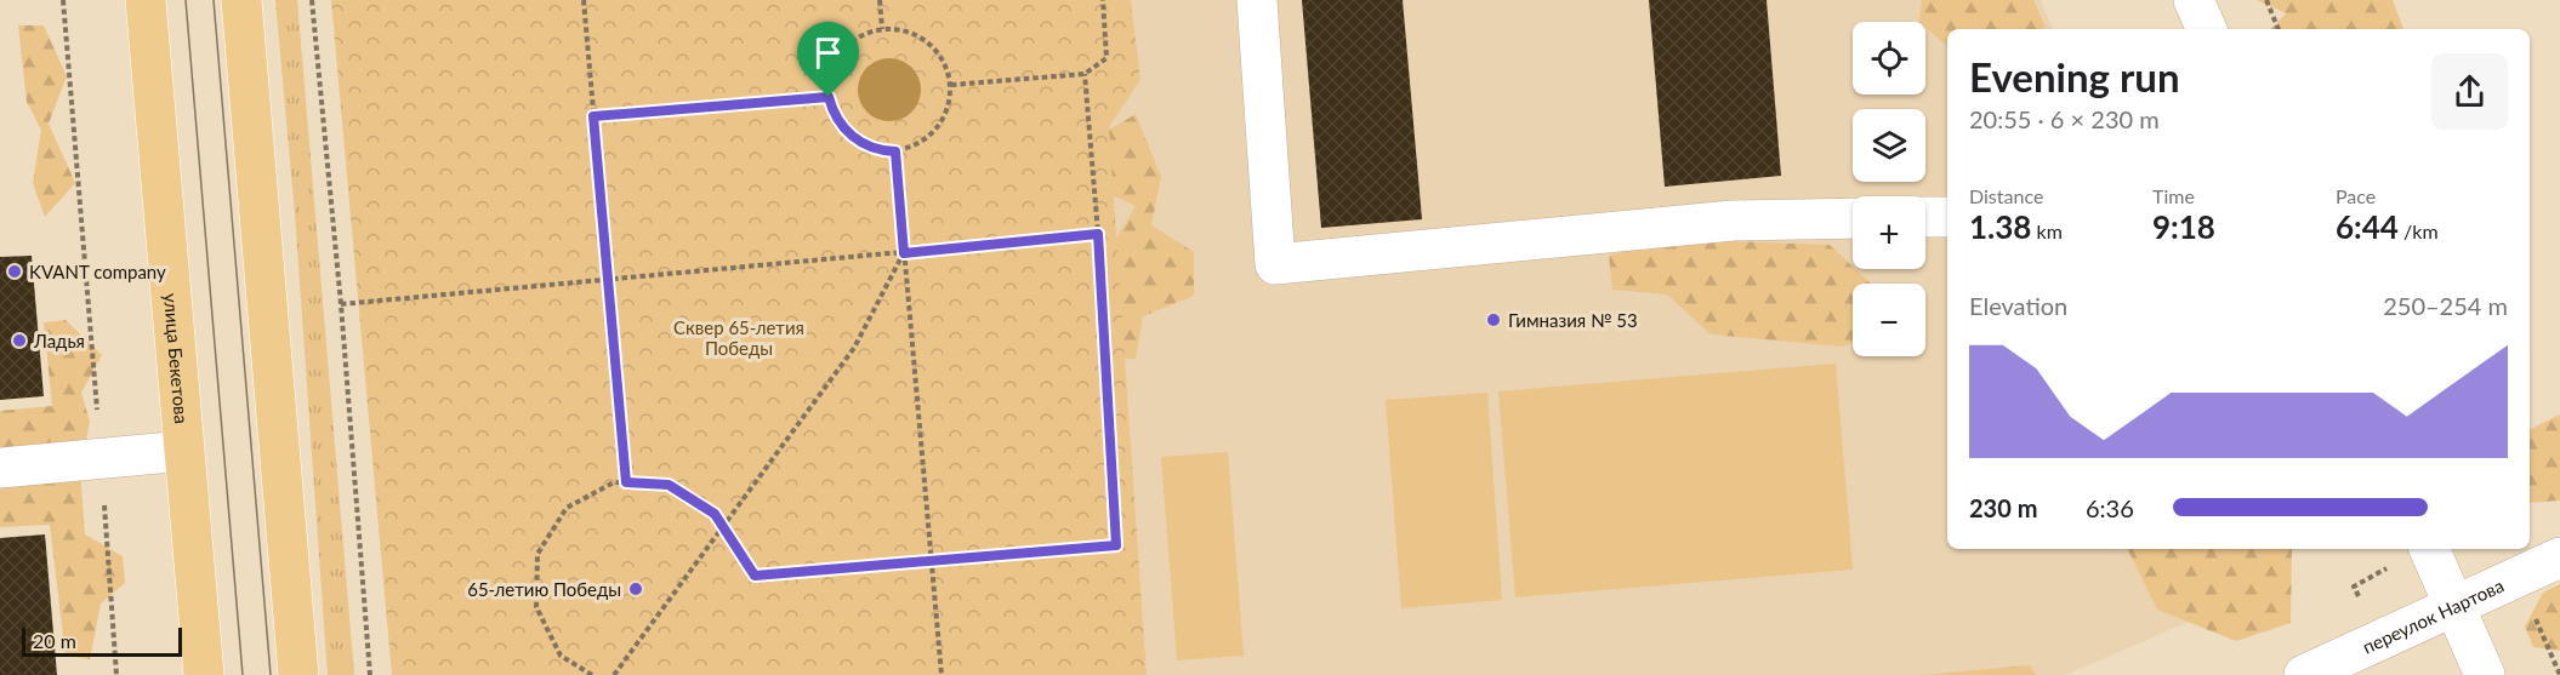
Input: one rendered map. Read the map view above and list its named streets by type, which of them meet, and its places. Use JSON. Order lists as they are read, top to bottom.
{
  "streets": {
    "main road": ["улица Бекетова"],
    "street": ["переулок Нартова"]
  },
  "parks": ["Сквер 65-летия Победы"],
  "places": [
    "KVANT company",
    "Гимназия № 53",
    "Ладья",
    "65-летию Победы"
  ],
  "scale_bar": "20 m",
  "page": {
    "map_buttons": ["+", "−"],
    "heading": ["Evening run", "20:55 · 6 × 230 m"],
    "stats": [
      ["Distance", "1.38 km"],
      ["Time", "9:18"],
      ["Pace", "6:44 /km"]
    ],
    "chart": ["Elevation", "250–254 m"],
    "list": [
      {
        "name": "230 m",
        "note": "6:36"
      }
    ],
    "scale": "20 m"
  }
}
